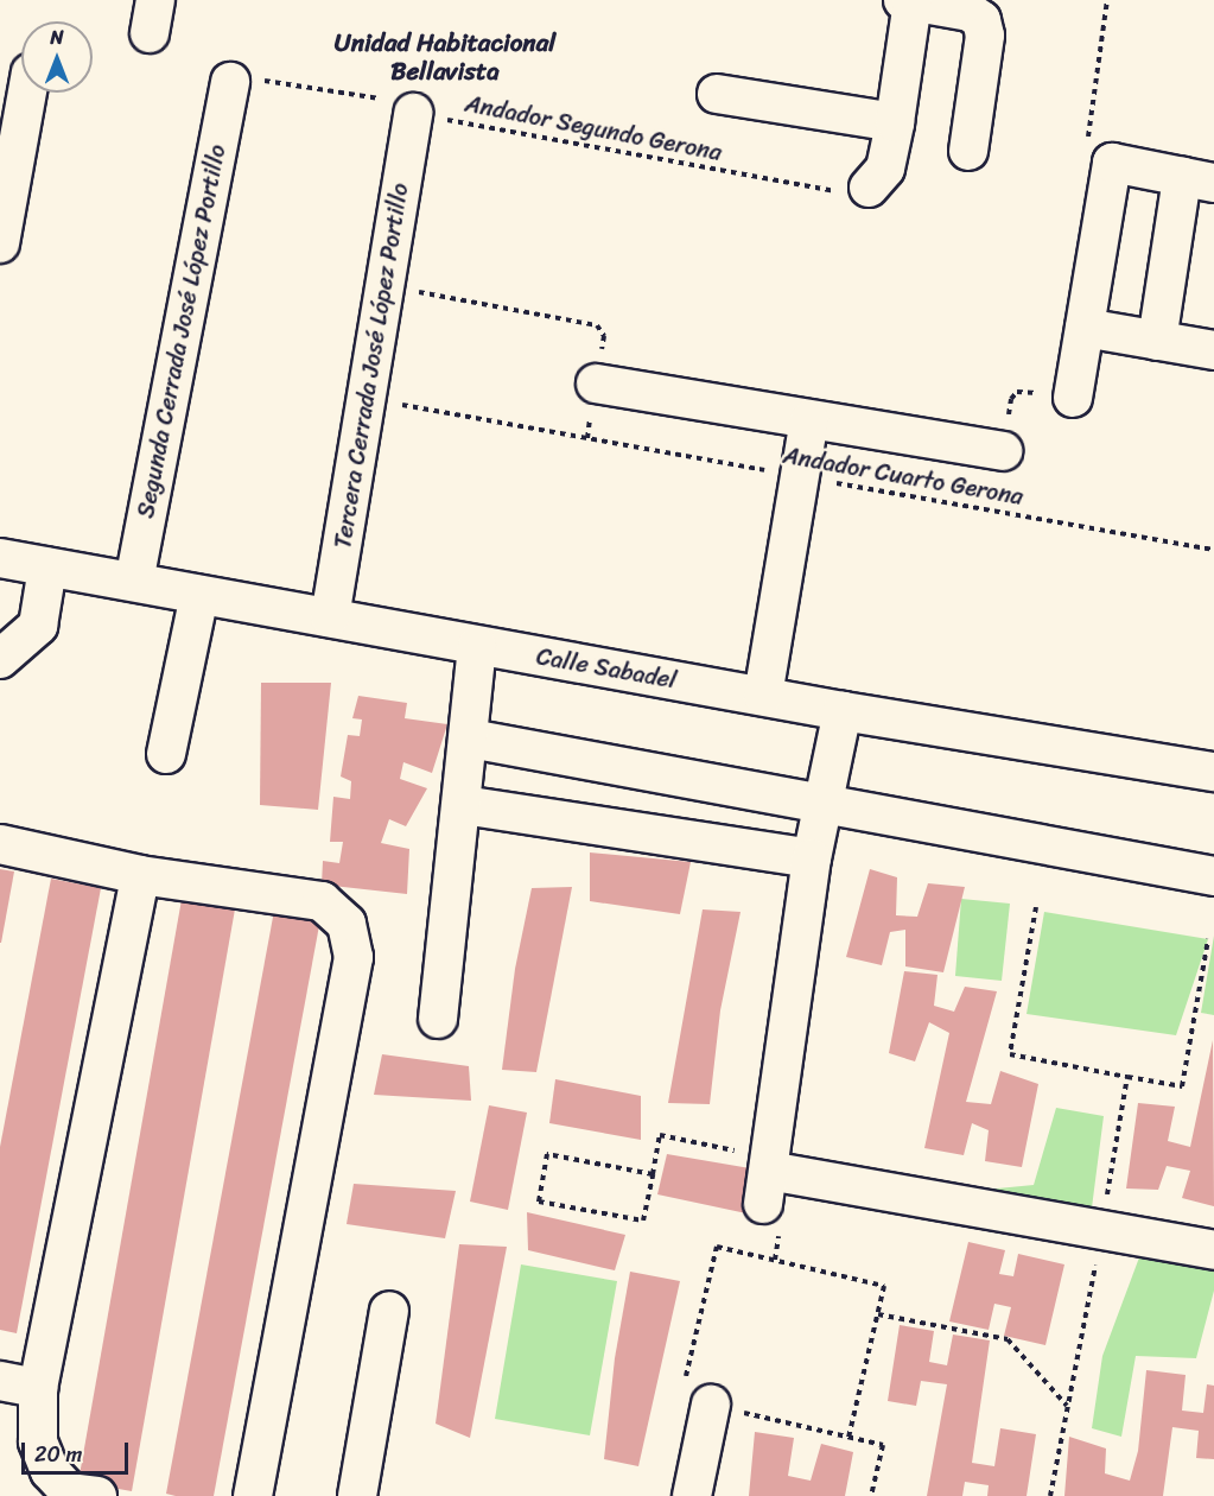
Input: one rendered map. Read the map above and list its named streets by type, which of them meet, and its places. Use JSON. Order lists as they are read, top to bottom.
{
  "streets": {
    "street": ["Segunda Cerrada José López Portillo", "Tercera Cerrada José López Portillo", "Calle Sabadel"],
    "path": ["Andador Segundo Gerona", "Andador Cuarto Gerona"]
  },
  "crossings": [
    ["Andador Segundo Gerona", "Segunda Cerrada José López Portillo"],
    ["Andador Segundo Gerona", "Tercera Cerrada José López Portillo"],
    ["Segunda Cerrada José López Portillo", "Calle Sabadel"],
    ["Tercera Cerrada José López Portillo", "Andador Cuarto Gerona"],
    ["Tercera Cerrada José López Portillo", "Calle Sabadel"]
  ],
  "districts": ["Unidad Habitacional Bellavista"],
  "scale_bar": "20 m",
  "north": "top"
}
